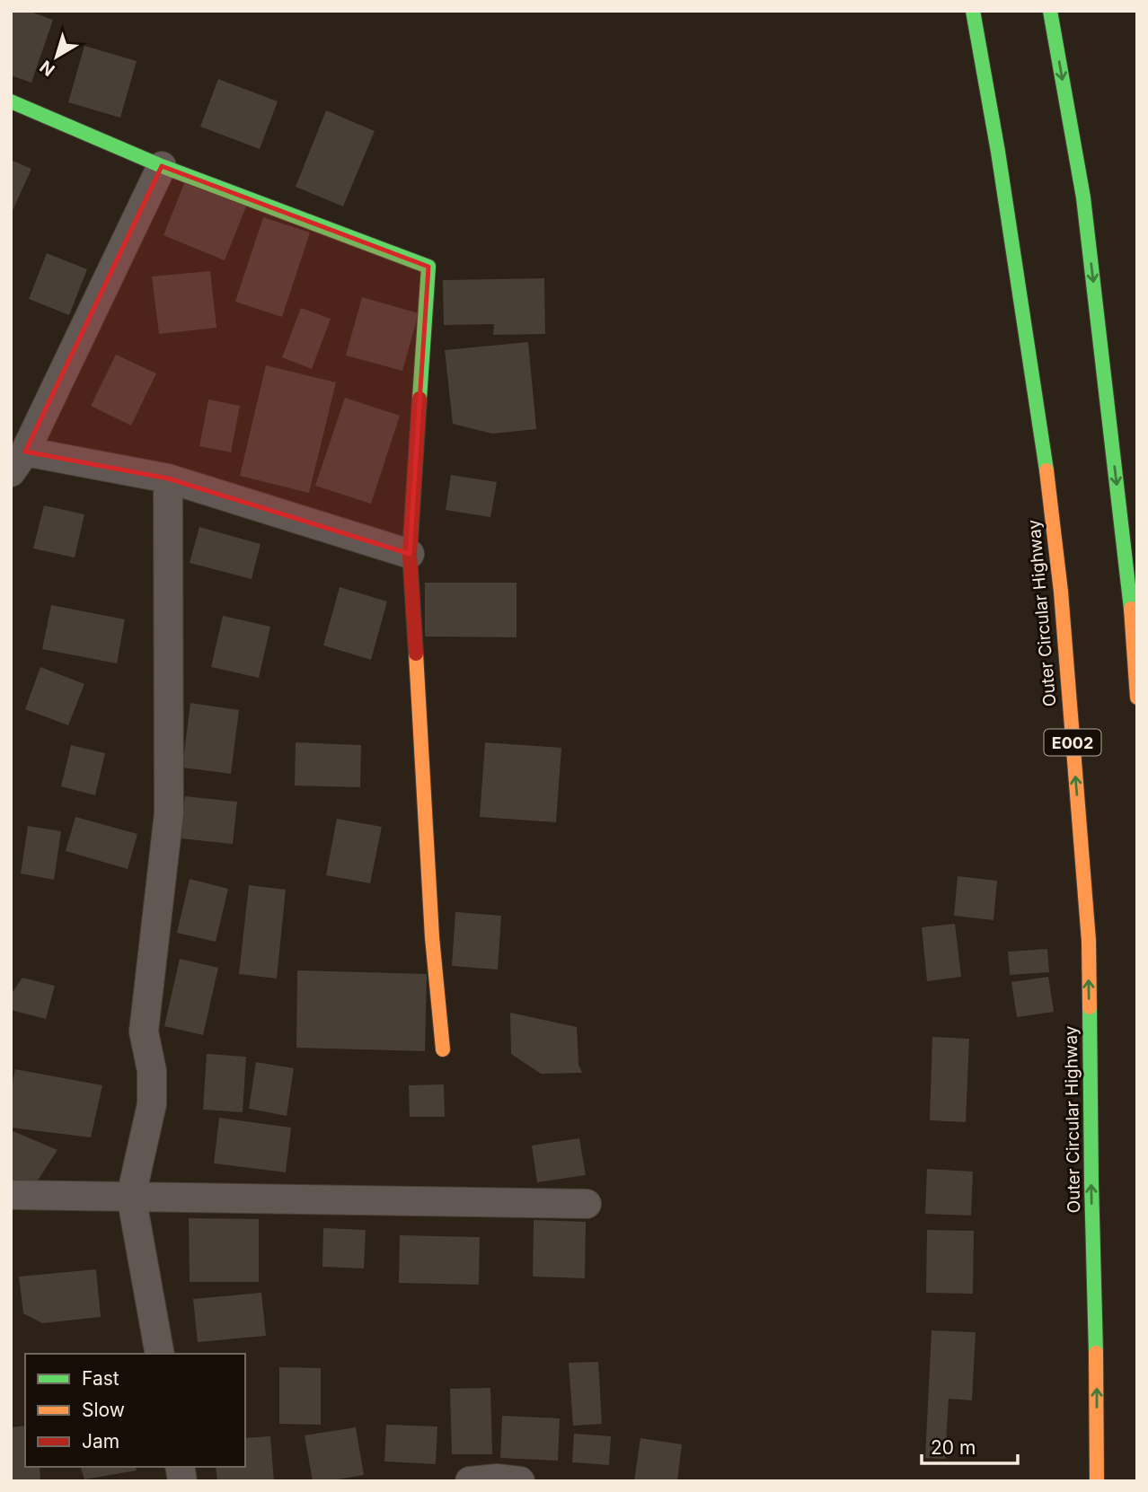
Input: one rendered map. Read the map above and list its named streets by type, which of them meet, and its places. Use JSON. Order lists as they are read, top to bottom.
{
  "streets": {
    "main road": ["Outer Circular Highway", "E002"]
  },
  "legend": ["Fast", "Slow", "Jam"],
  "scale_bar": "20 m",
  "north": "bottom left"
}
